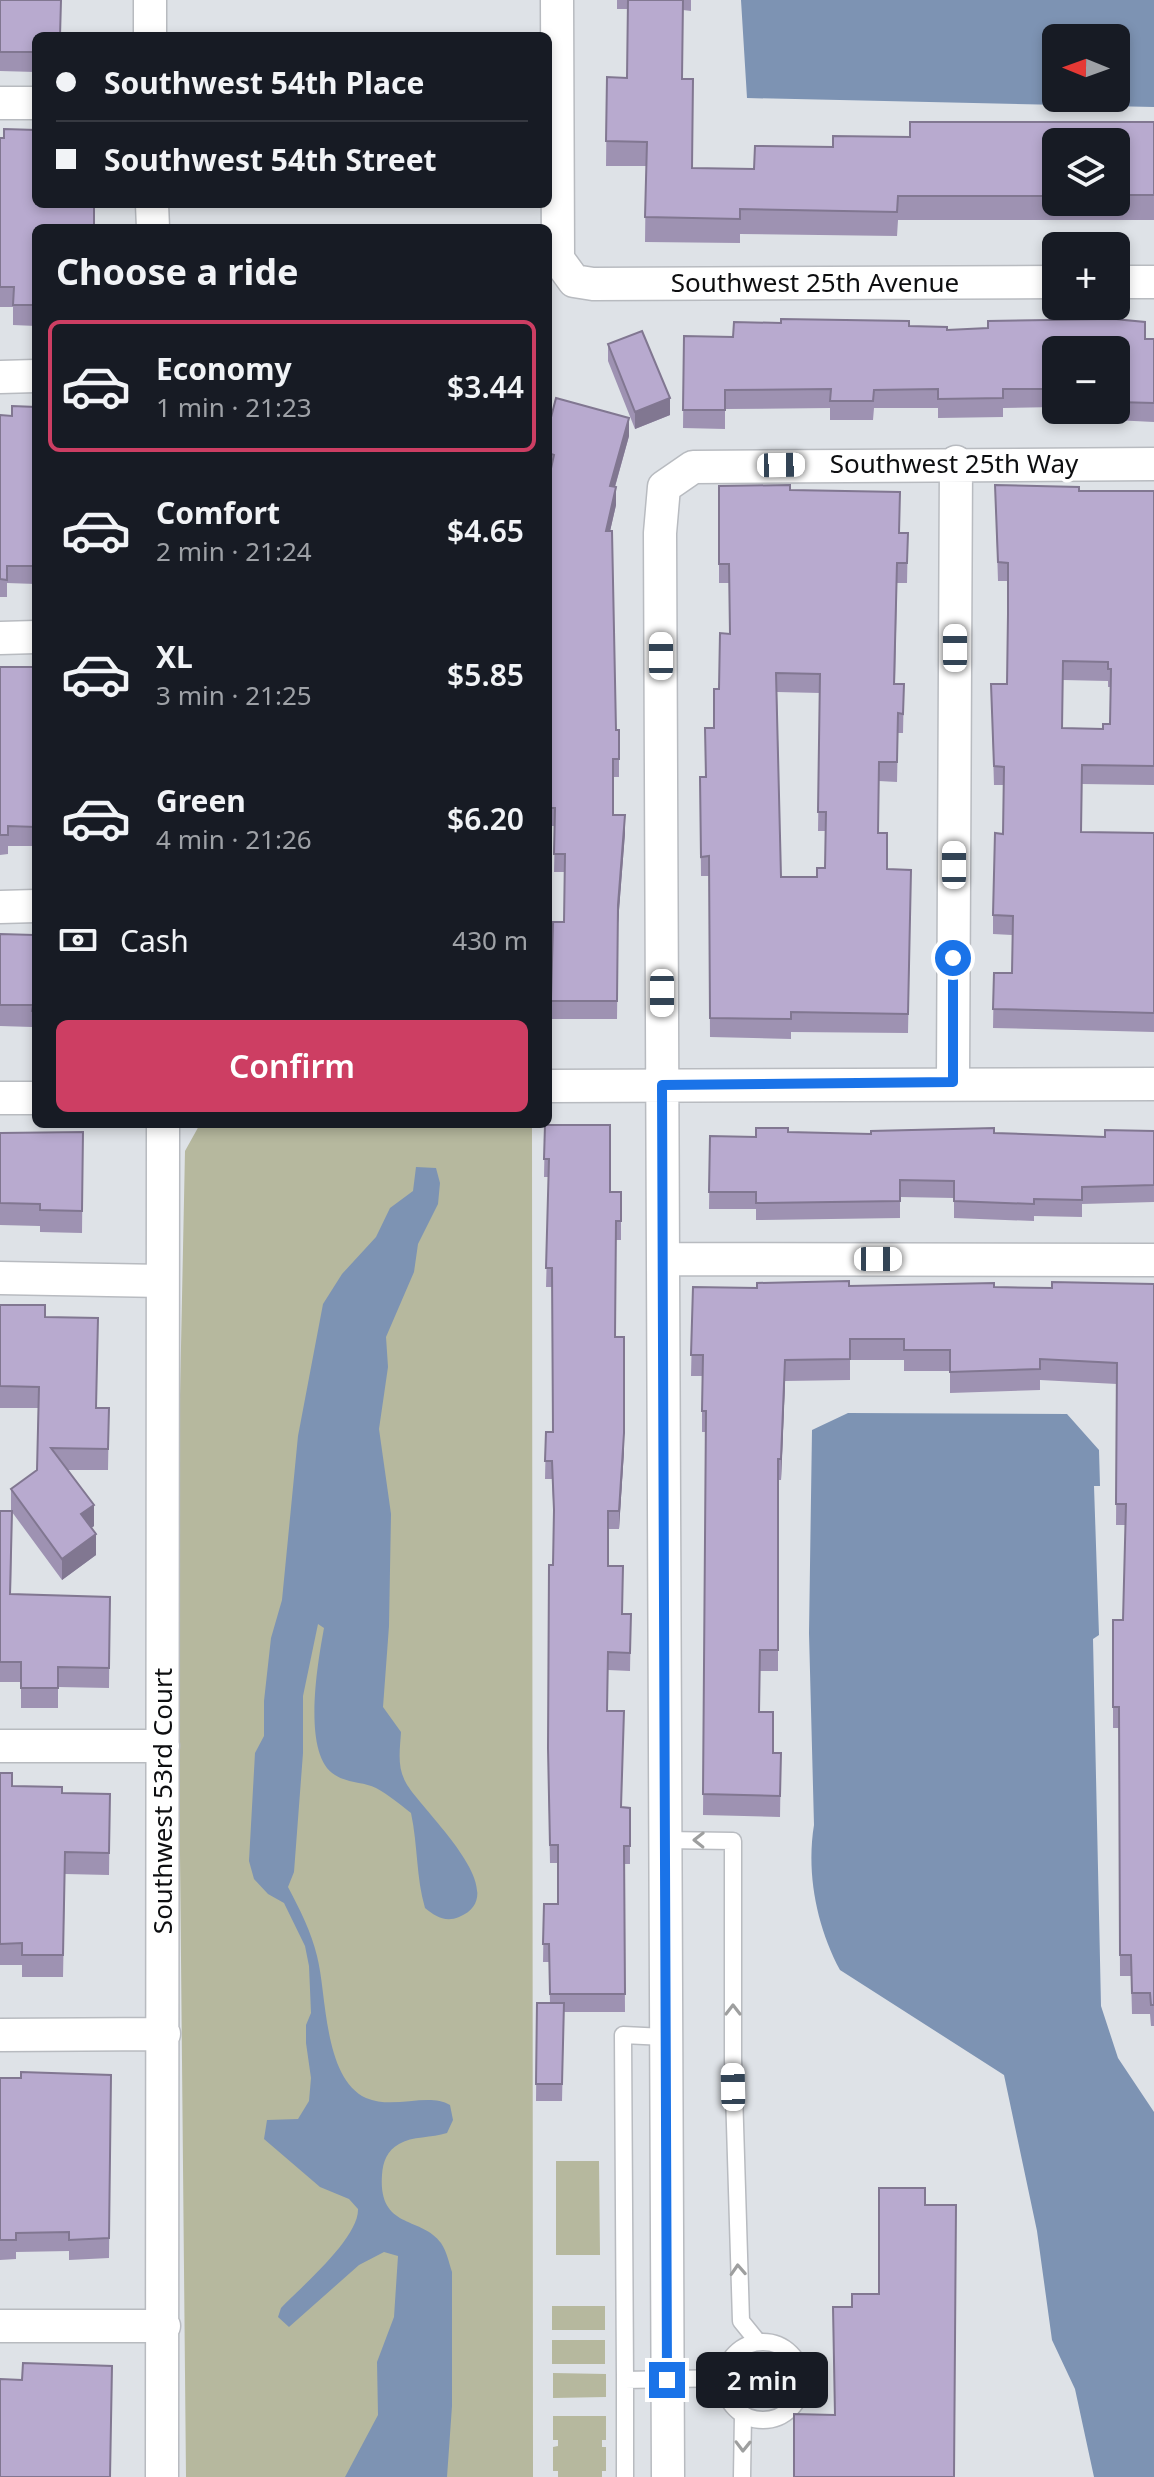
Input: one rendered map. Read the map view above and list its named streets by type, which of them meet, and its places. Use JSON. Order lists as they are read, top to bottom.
{
  "streets": {
    "street": ["Southwest 25th Avenue", "Southwest 25th Way", "Southwest 53rd Court"]
  },
  "north": "left",
  "page": {
    "map_buttons": ["+", "−"],
    "banner": ["Southwest 54th Place", "Southwest 54th Street"],
    "heading": "Choose a ride",
    "list": [
      {
        "name": "Economy",
        "note": "1 min · 21:23",
        "value": "$3.44"
      },
      {
        "name": "Comfort",
        "note": "2 min · 21:24",
        "value": "$4.65"
      },
      {
        "name": "XL",
        "note": "3 min · 21:25",
        "value": "$5.85"
      },
      {
        "name": "Green",
        "note": "4 min · 21:26",
        "value": "$6.20"
      }
    ],
    "pay": ["Cash", "430 m"],
    "buttons": "Confirm",
    "bubble": "2 min"
  }
}
